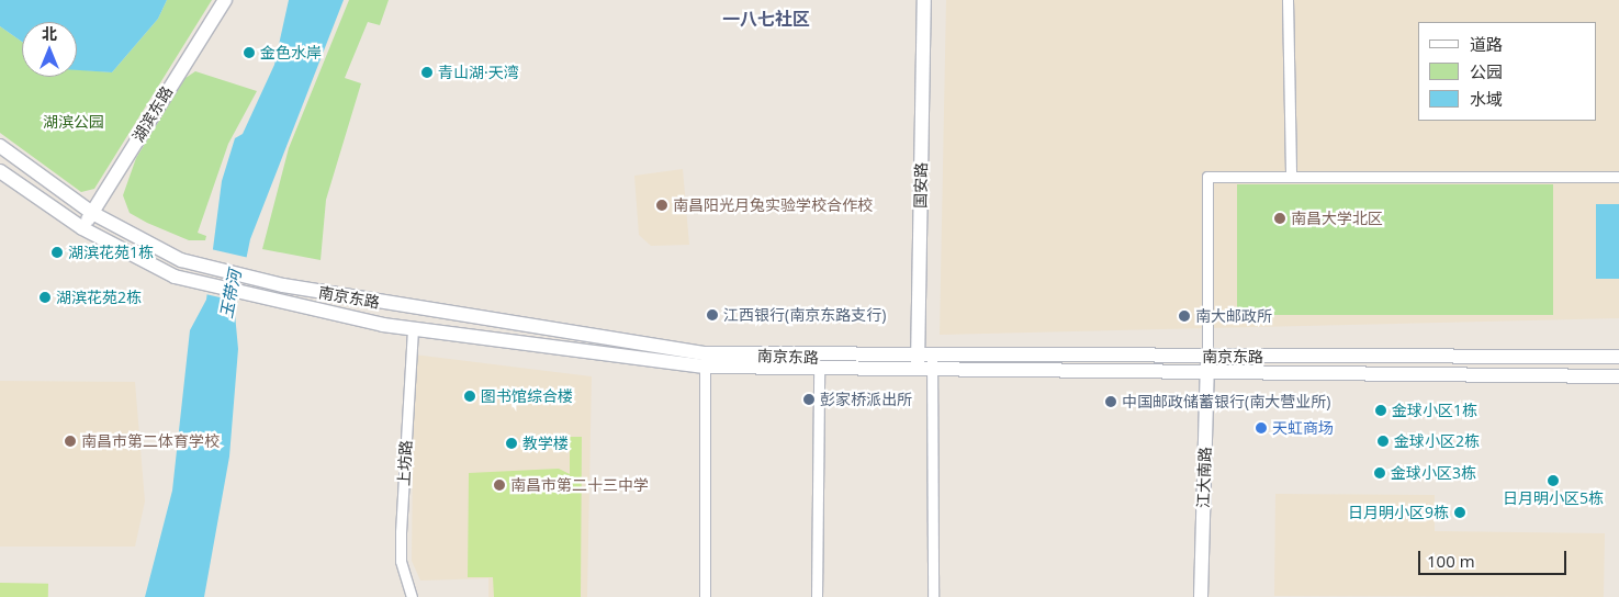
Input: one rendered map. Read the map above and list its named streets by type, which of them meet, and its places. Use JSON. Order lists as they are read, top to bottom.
{
  "streets": {
    "main road": [
      "湖滨东路",
      "国安路",
      "南京东路",
      "江大南路"
    ],
    "street": ["上坊路"]
  },
  "crossings": [
    ["湖滨东路", "南京东路"],
    ["国安路", "南京东路"],
    ["南京东路", "上坊路"],
    ["南京东路", "江大南路"]
  ],
  "districts": ["一八七社区"],
  "water": ["玉带河"],
  "parks": ["湖滨公园"],
  "places": [
    "金色水岸",
    "青山湖·天湾",
    "南昌阳光月兔实验学校合作校",
    "南昌大学北区",
    "湖滨花苑1栋",
    "湖滨花苑2栋",
    "江西银行(南京东路支行)",
    "南大邮政所",
    "图书馆综合楼",
    "彭家桥派出所",
    "中国邮政储蓄银行(南大营业所)",
    "金球小区1栋",
    "天虹商场",
    "南昌市第二体育学校",
    "金球小区2栋",
    "教学楼",
    "金球小区3栋",
    "日月明小区5栋",
    "南昌市第二十三中学",
    "日月明小区9栋"
  ],
  "legend": ["道路", "公园", "水域"],
  "scale_bar": "100 m",
  "north": "top"
}
